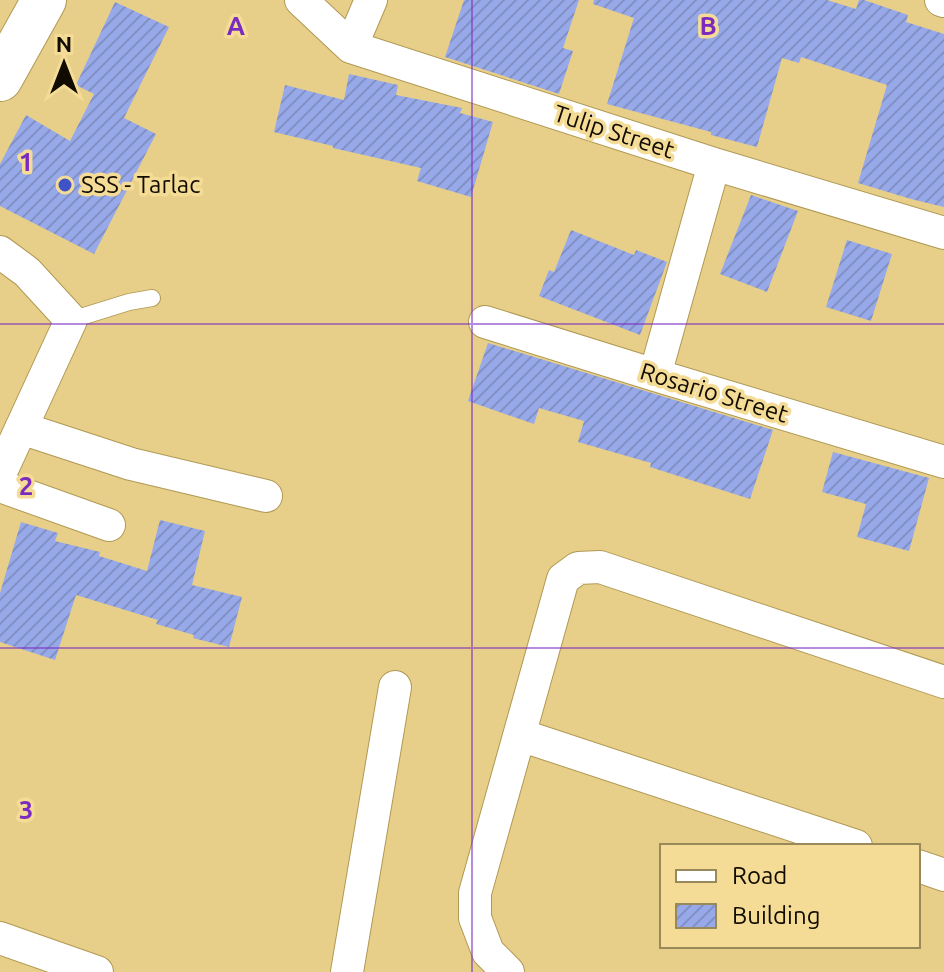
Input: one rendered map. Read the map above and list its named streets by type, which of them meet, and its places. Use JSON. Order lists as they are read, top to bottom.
{
  "streets": {
    "street": ["Tulip Street", "Rosario Street"]
  },
  "places": ["SSS - Tarlac"],
  "legend": ["Road", "Building"],
  "north": "top",
  "grid": {
    "columns": ["A", "B"],
    "rows": ["1", "2", "3"]
  }
}
